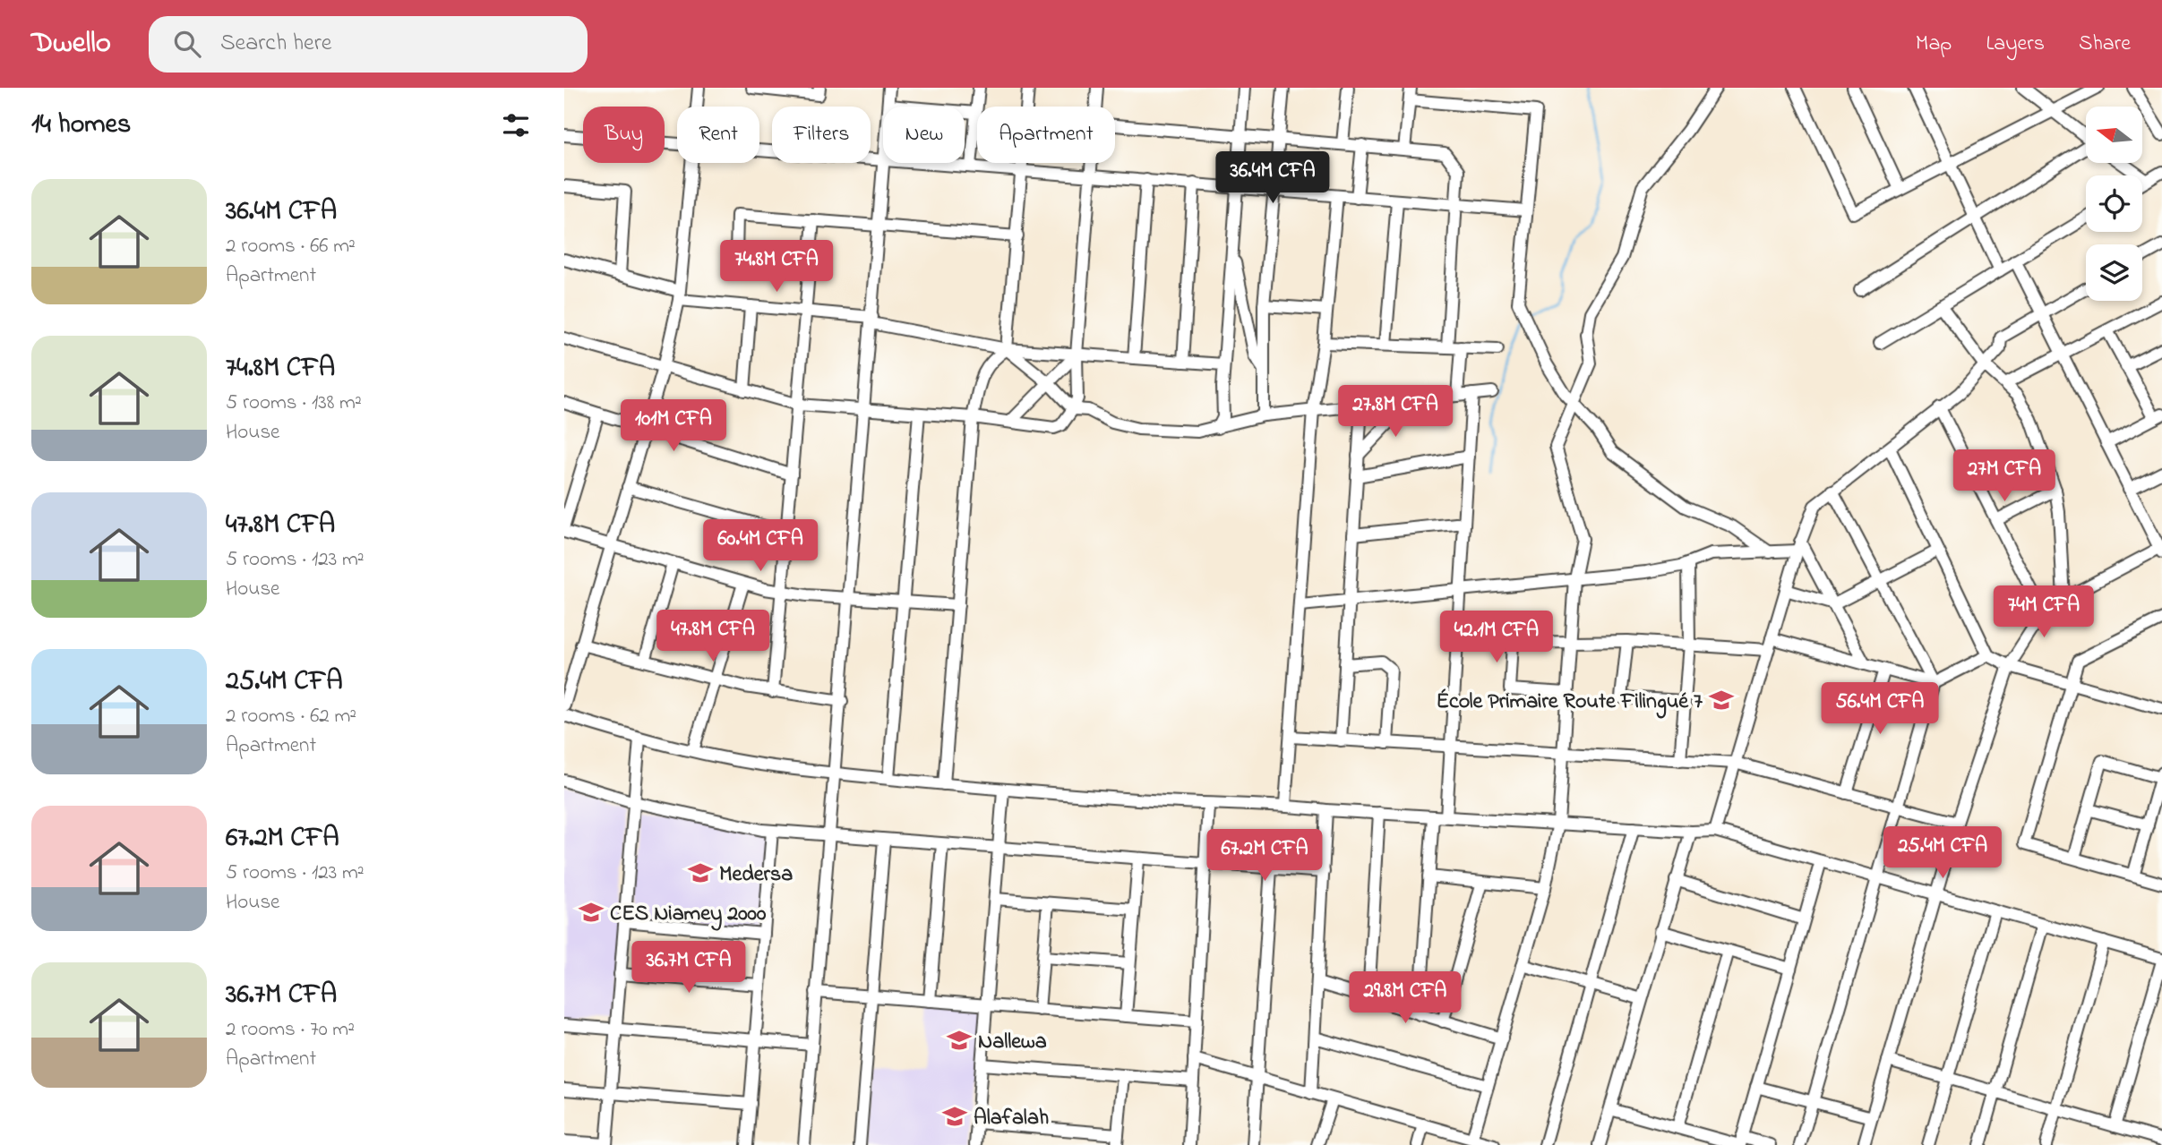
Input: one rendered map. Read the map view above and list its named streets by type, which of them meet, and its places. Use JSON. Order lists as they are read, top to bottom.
{
  "places": {
    "school or university": [
      "École Primaire Route Filingué 7",
      "Medersa",
      "CES Niamey 2000",
      "Nallewa",
      "Alafalah"
    ]
  },
  "north": "left",
  "page": {
    "header": "Dwello",
    "search": "Search here",
    "nav": ["Map", "Layers", "Share"],
    "heading": "14 homes",
    "chip": [
      "Buy",
      "Rent",
      "Filters",
      "New",
      "Apartment"
    ],
    "price": [
      "36.4M CFA",
      "74.8M CFA",
      "27.8M CFA",
      "101M CFA",
      "27M CFA",
      "60.4M CFA",
      "74M CFA",
      "47.8M CFA",
      "42.1M CFA",
      "56.4M CFA",
      "25.4M CFA",
      "67.2M CFA",
      "36.7M CFA",
      "29.8M CFA"
    ],
    "list": [
      {
        "name": "36.4M CFA",
        "note": "2 rooms · 66 m² · Apartment"
      },
      {
        "name": "74.8M CFA",
        "note": "5 rooms · 138 m² · House"
      },
      {
        "name": "47.8M CFA",
        "note": "5 rooms · 123 m² · House"
      },
      {
        "name": "25.4M CFA",
        "note": "2 rooms · 62 m² · Apartment"
      },
      {
        "name": "67.2M CFA",
        "note": "5 rooms · 123 m² · House"
      },
      {
        "name": "36.7M CFA",
        "note": "2 rooms · 70 m² · Apartment"
      }
    ]
  }
}
